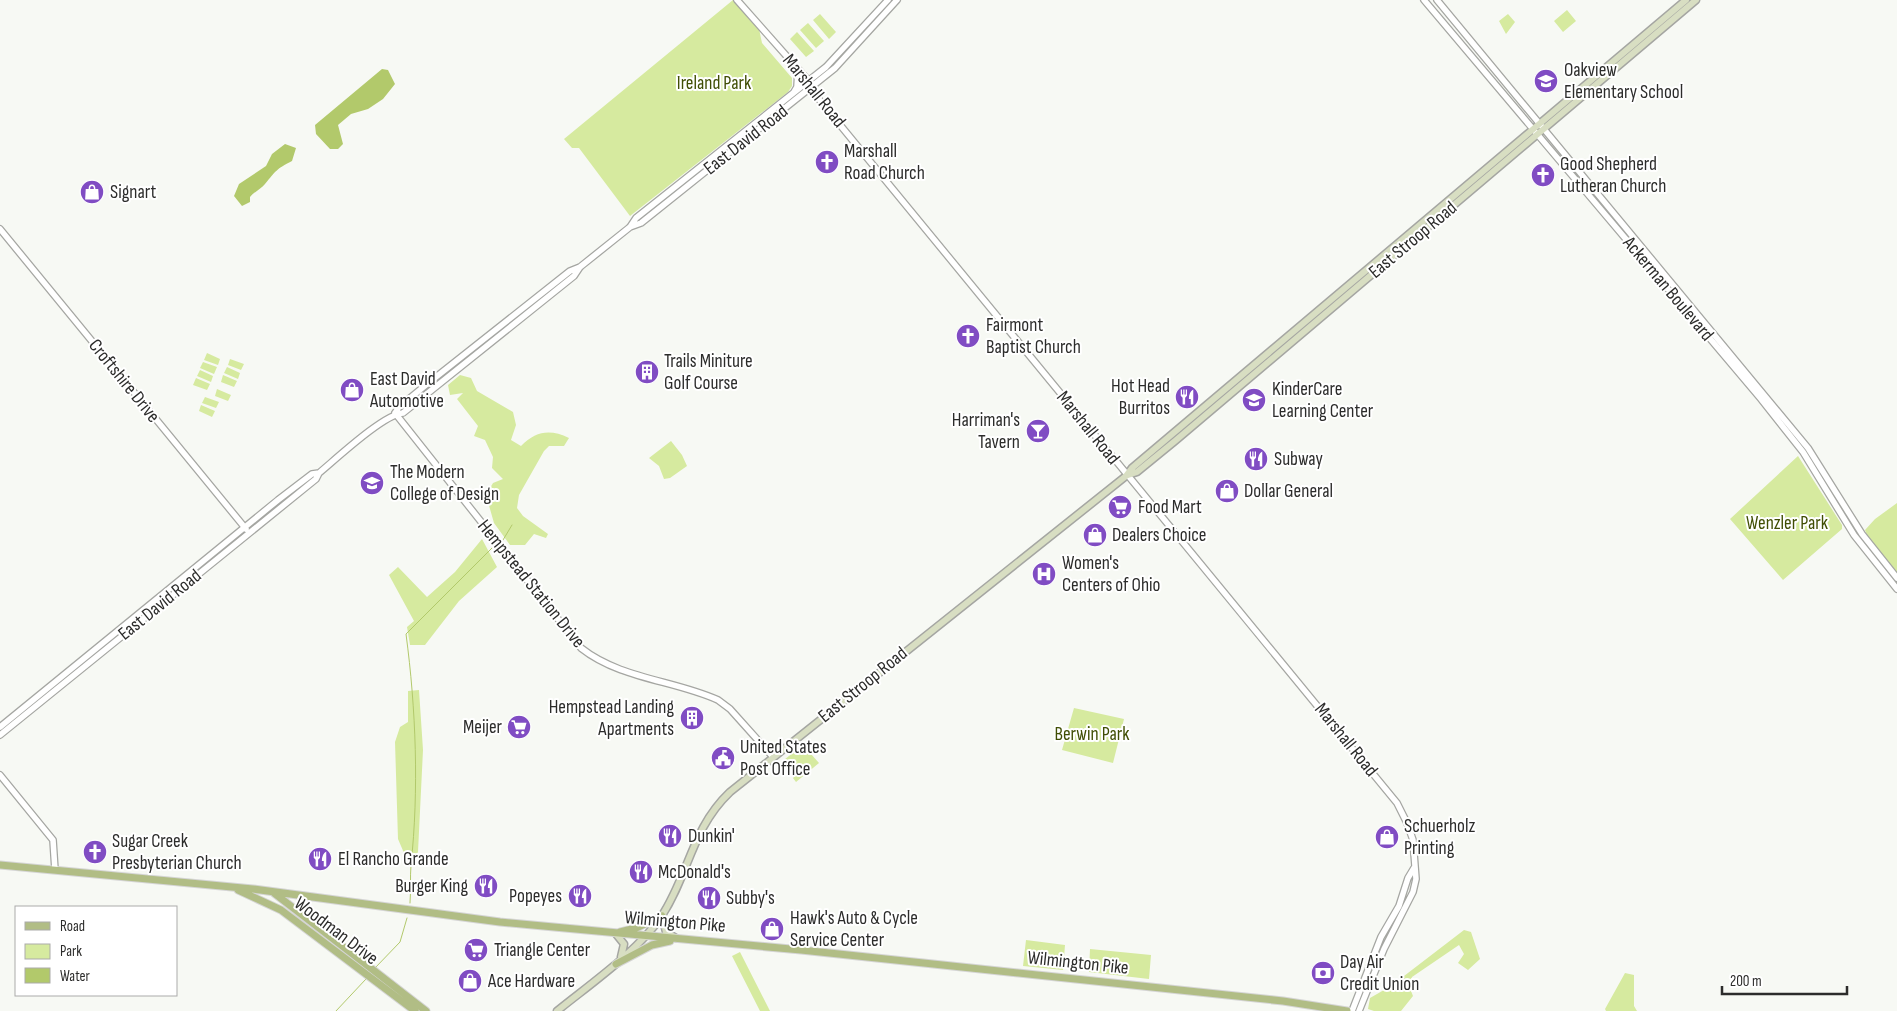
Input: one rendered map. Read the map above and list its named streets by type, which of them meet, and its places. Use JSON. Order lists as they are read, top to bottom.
{
  "streets": {
    "main road": ["East Stroop Road", "Wilmington Pike", "Woodman Drive"],
    "street": [
      "Marshall Road",
      "East David Road",
      "Ackerman Boulevard",
      "Croftshire Drive",
      "Hempstead Station Drive"
    ]
  },
  "crossings": [
    ["Marshall Road", "East David Road"],
    ["Marshall Road", "East Stroop Road"],
    ["East David Road", "Croftshire Drive"],
    ["East David Road", "Hempstead Station Drive"],
    ["East Stroop Road", "Ackerman Boulevard"],
    ["East Stroop Road", "Hempstead Station Drive"],
    ["East Stroop Road", "Wilmington Pike"],
    ["Wilmington Pike", "Woodman Drive"]
  ],
  "parks": ["Ireland Park", "Wenzler Park", "Berwin Park"],
  "places": {
    "school or university": ["Oakview Elementary School", "KinderCare Learning Center", "The Modern College of Design"],
    "church": [
      "Marshall Road Church",
      "Good Shepherd Lutheran Church",
      "Fairmont Baptist Church",
      "Sugar Creek Presbyterian Church"
    ],
    "shop": [
      "Signart",
      "East David Automotive",
      "Dollar General",
      "Dealers Choice",
      "Schuerholz Printing",
      "Hawk's Auto & Cycle Service Center",
      "Ace Hardware"
    ],
    "building": ["Trails Miniture Golf Course", "Hempstead Landing Apartments"],
    "restaurant": [
      "Hot Head Burritos",
      "Subway",
      "Dunkin'",
      "El Rancho Grande",
      "McDonald's",
      "Burger King",
      "Popeyes",
      "Subby's"
    ],
    "bar": ["Harriman's Tavern"],
    "supermarket": ["Food Mart", "Meijer", "Triangle Center"],
    "hospital": ["Women's Centers of Ohio"],
    "public building": ["United States Post Office"],
    "bank": ["Day Air Credit Union"]
  },
  "legend": ["Road", "Park", "Water"],
  "scale_bar": "200 m"
}
